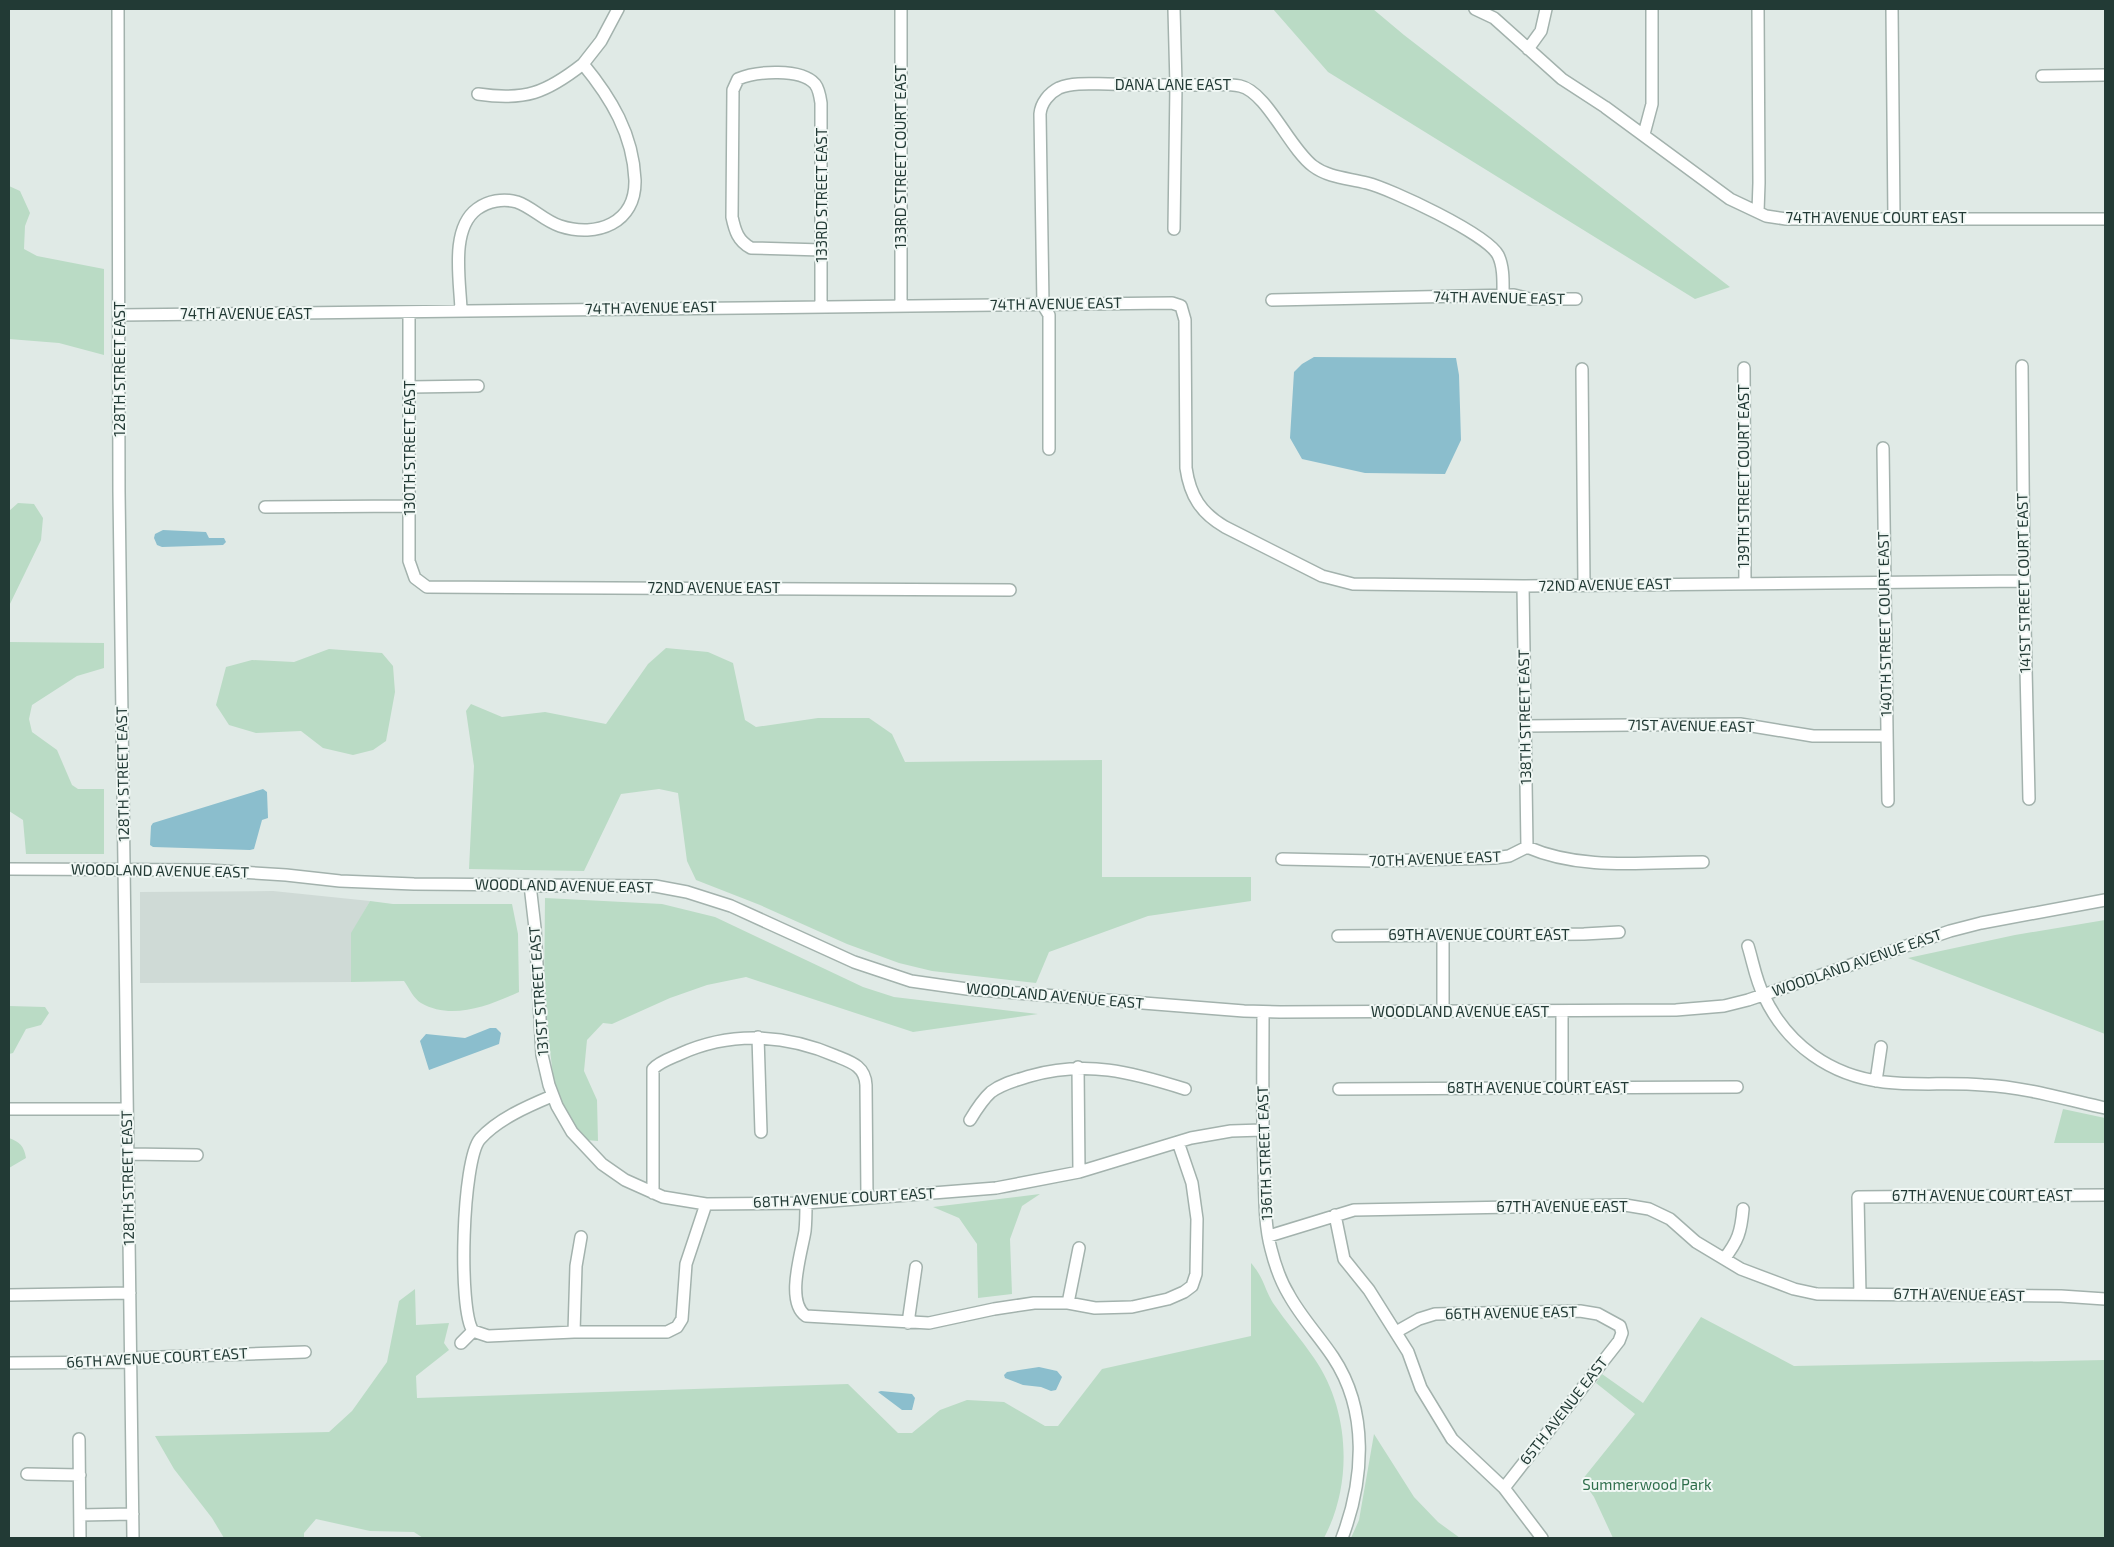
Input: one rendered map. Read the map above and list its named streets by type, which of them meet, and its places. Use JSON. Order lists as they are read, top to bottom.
{
  "streets": {
    "street": [
      "DANA LANE EAST",
      "133RD STREET COURT EAST",
      "133RD STREET EAST",
      "74TH AVENUE COURT EAST",
      "74TH AVENUE EAST",
      "128TH STREET EAST",
      "130TH STREET EAST",
      "139TH STREET COURT EAST",
      "141ST STREET COURT EAST",
      "72ND AVENUE EAST",
      "140TH STREET COURT EAST",
      "138TH STREET EAST",
      "71ST AVENUE EAST",
      "70TH AVENUE EAST",
      "WOODLAND AVENUE EAST",
      "69TH AVENUE COURT EAST",
      "131ST STREET EAST",
      "68TH AVENUE COURT EAST",
      "136TH STREET EAST",
      "67TH AVENUE COURT EAST",
      "67TH AVENUE EAST",
      "66TH AVENUE EAST",
      "66TH AVENUE COURT EAST",
      "65TH AVENUE EAST"
    ]
  },
  "crossings": [
    ["DANA LANE EAST", "74TH AVENUE EAST"],
    ["133RD STREET COURT EAST", "74TH AVENUE EAST"],
    ["133RD STREET EAST", "74TH AVENUE EAST"],
    ["74TH AVENUE EAST", "128TH STREET EAST"],
    ["74TH AVENUE EAST", "130TH STREET EAST"],
    ["74TH AVENUE EAST", "72ND AVENUE EAST"],
    ["128TH STREET EAST", "WOODLAND AVENUE EAST"],
    ["128TH STREET EAST", "66TH AVENUE COURT EAST"],
    ["130TH STREET EAST", "72ND AVENUE EAST"],
    ["139TH STREET COURT EAST", "72ND AVENUE EAST"],
    ["141ST STREET COURT EAST", "72ND AVENUE EAST"],
    ["72ND AVENUE EAST", "140TH STREET COURT EAST"],
    ["72ND AVENUE EAST", "138TH STREET EAST"],
    ["140TH STREET COURT EAST", "71ST AVENUE EAST"],
    ["138TH STREET EAST", "71ST AVENUE EAST"],
    ["138TH STREET EAST", "70TH AVENUE EAST"],
    ["WOODLAND AVENUE EAST", "131ST STREET EAST"],
    ["WOODLAND AVENUE EAST", "136TH STREET EAST"],
    ["131ST STREET EAST", "68TH AVENUE COURT EAST"],
    ["68TH AVENUE COURT EAST", "136TH STREET EAST"],
    ["136TH STREET EAST", "67TH AVENUE EAST"],
    ["67TH AVENUE COURT EAST", "67TH AVENUE EAST"],
    ["66TH AVENUE EAST", "65TH AVENUE EAST"]
  ],
  "parks": ["Summerwood Park"]
}
